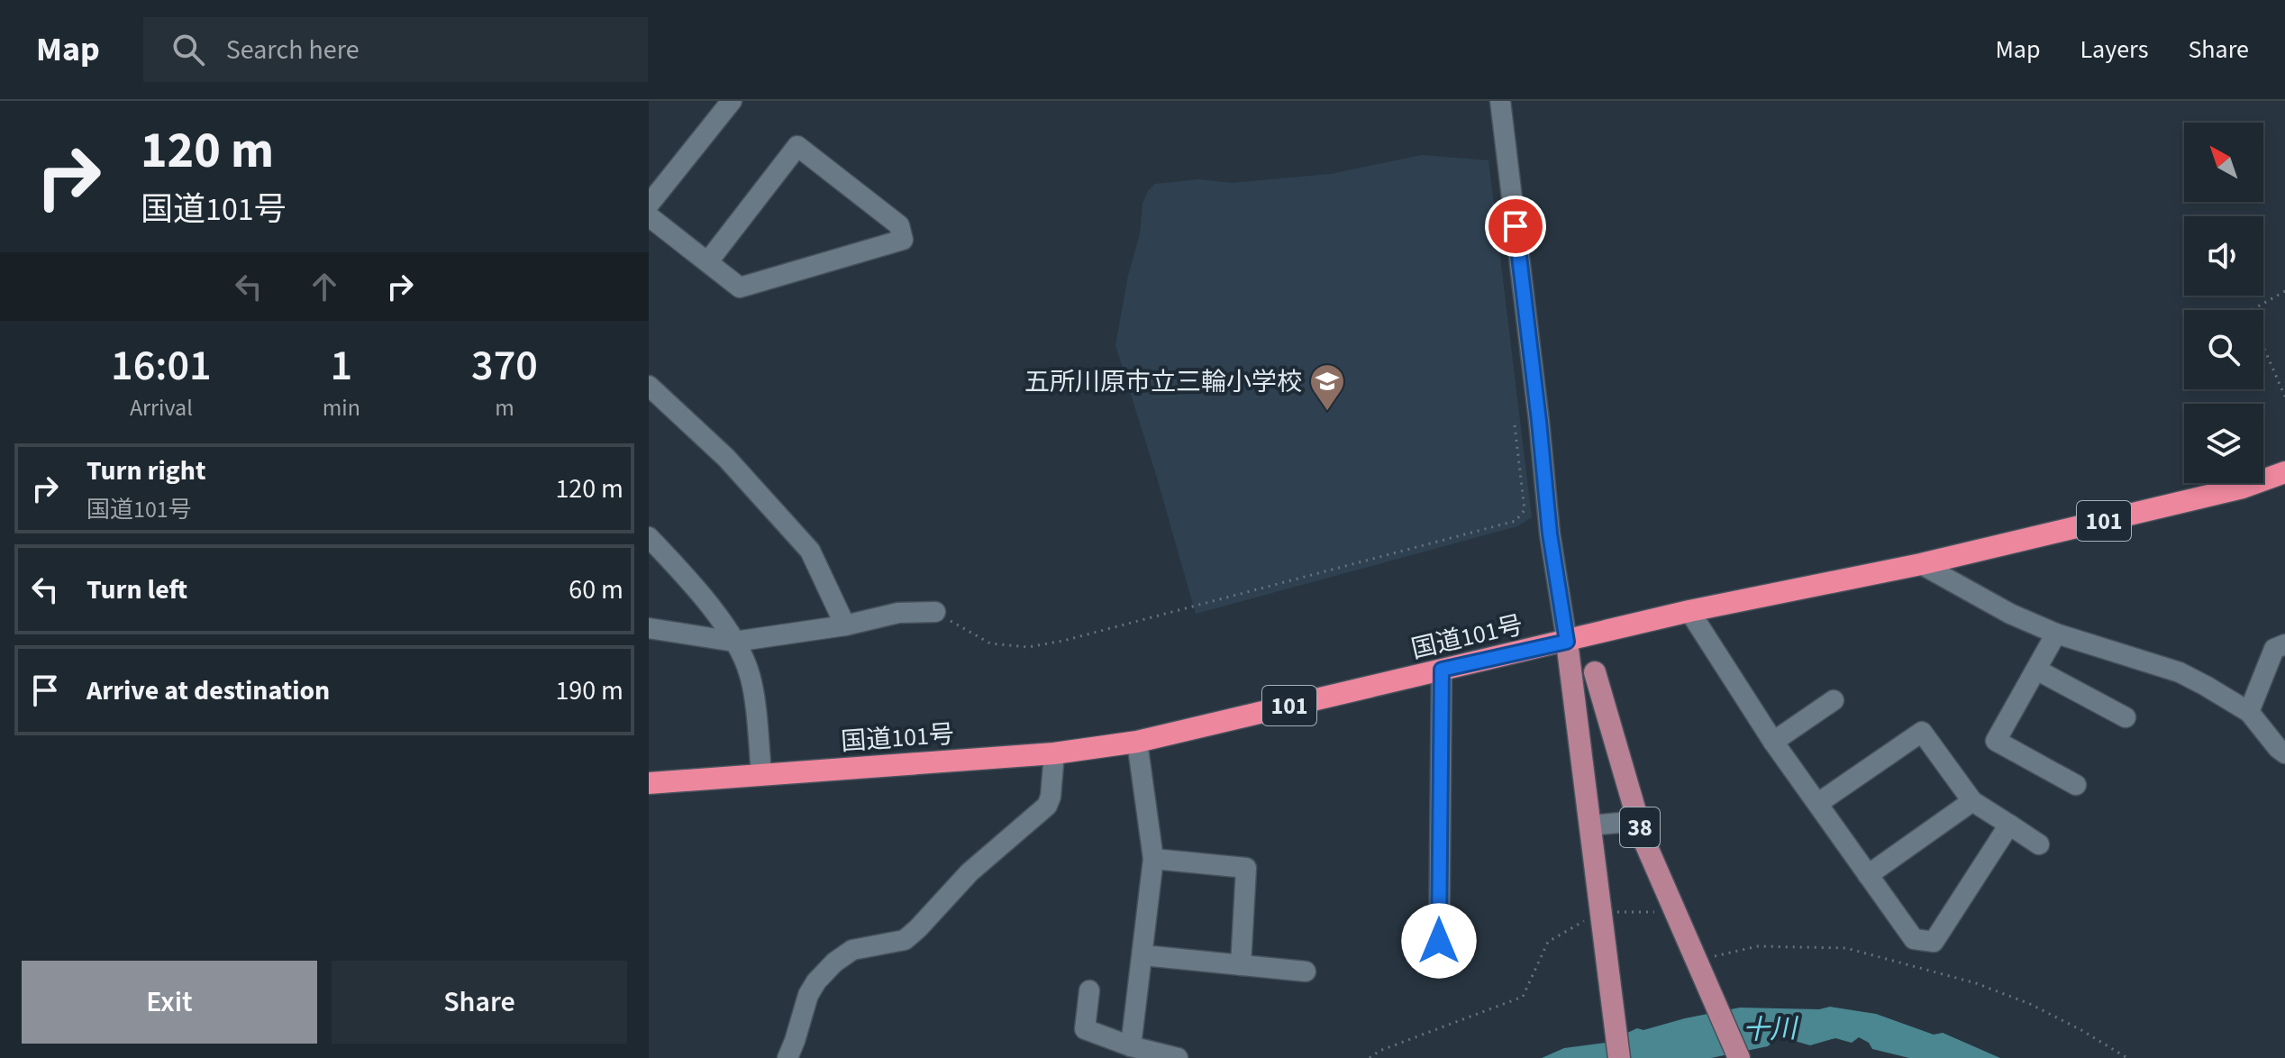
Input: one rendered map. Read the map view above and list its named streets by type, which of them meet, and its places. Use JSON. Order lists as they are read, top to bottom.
{
  "streets": {
    "highway": ["101", "国道101号"],
    "main road": ["38"]
  },
  "crossings": [
    ["国道101号", "38"]
  ],
  "water": ["十川"],
  "places": {
    "school or university": ["五所川原市立三輪小学校"]
  },
  "north": "top left",
  "page": {
    "header": "Map",
    "search": "Search here",
    "nav": ["Map", "Layers", "Share"],
    "turn": ["120 m", "国道101号"],
    "eta": [
      "16:01",
      "Arrival",
      "1",
      "min",
      "370",
      "m"
    ],
    "list": [
      {
        "name": "Turn right",
        "note": "国道101号",
        "value": "120 m"
      },
      {
        "name": "Turn left",
        "value": "60 m"
      },
      {
        "name": "Arrive at destination",
        "value": "190 m"
      }
    ],
    "buttons": ["Exit", "Share"]
  }
}
